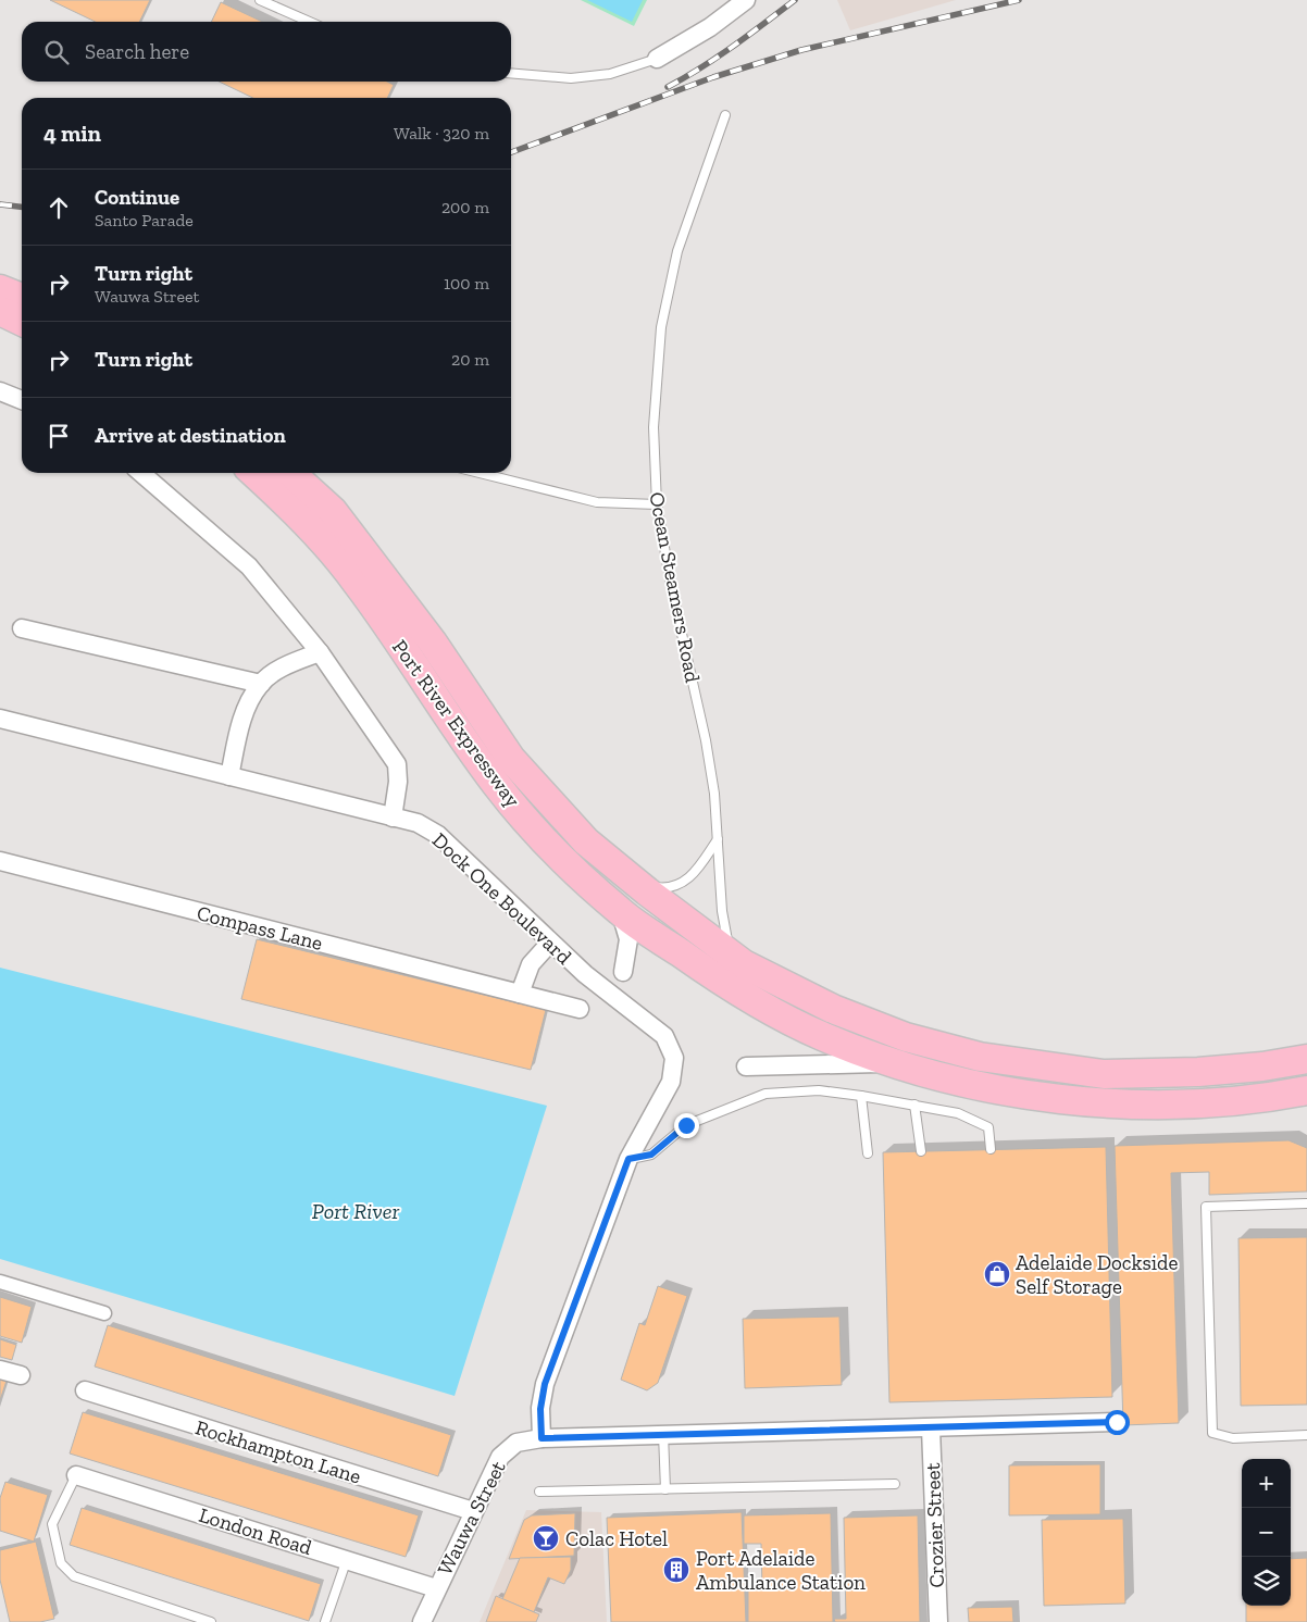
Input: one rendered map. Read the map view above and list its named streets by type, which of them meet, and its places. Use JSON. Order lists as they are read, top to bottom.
{
  "streets": {
    "highway": ["Port River Expressway"],
    "street": [
      "Dock One Boulevard",
      "Compass Lane",
      "Rockhampton Lane",
      "Wauwa Street",
      "Crozier Street",
      "London Road"
    ],
    "lane": ["Ocean Steamers Road"]
  },
  "crossings": [
    ["Ocean Steamers Road", "Port River Expressway"],
    ["Rockhampton Lane", "Wauwa Street"],
    ["Wauwa Street", "Crozier Street"],
    ["Wauwa Street", "London Road"]
  ],
  "water": ["Port River"],
  "places": {
    "shop": ["Adelaide Dockside Self Storage"],
    "bar": ["Colac Hotel"],
    "building": ["Port Adelaide Ambulance Station"]
  },
  "page": {
    "search": "Search here",
    "heading": ["4 min", "Walk · 320 m"],
    "list": [
      ["Continue", "Santo Parade", "200 m"],
      ["Turn right", "Wauwa Street", "100 m"],
      ["Turn right", "20 m"],
      "Arrive at destination"
    ],
    "map_buttons": ["+", "−"]
  }
}
